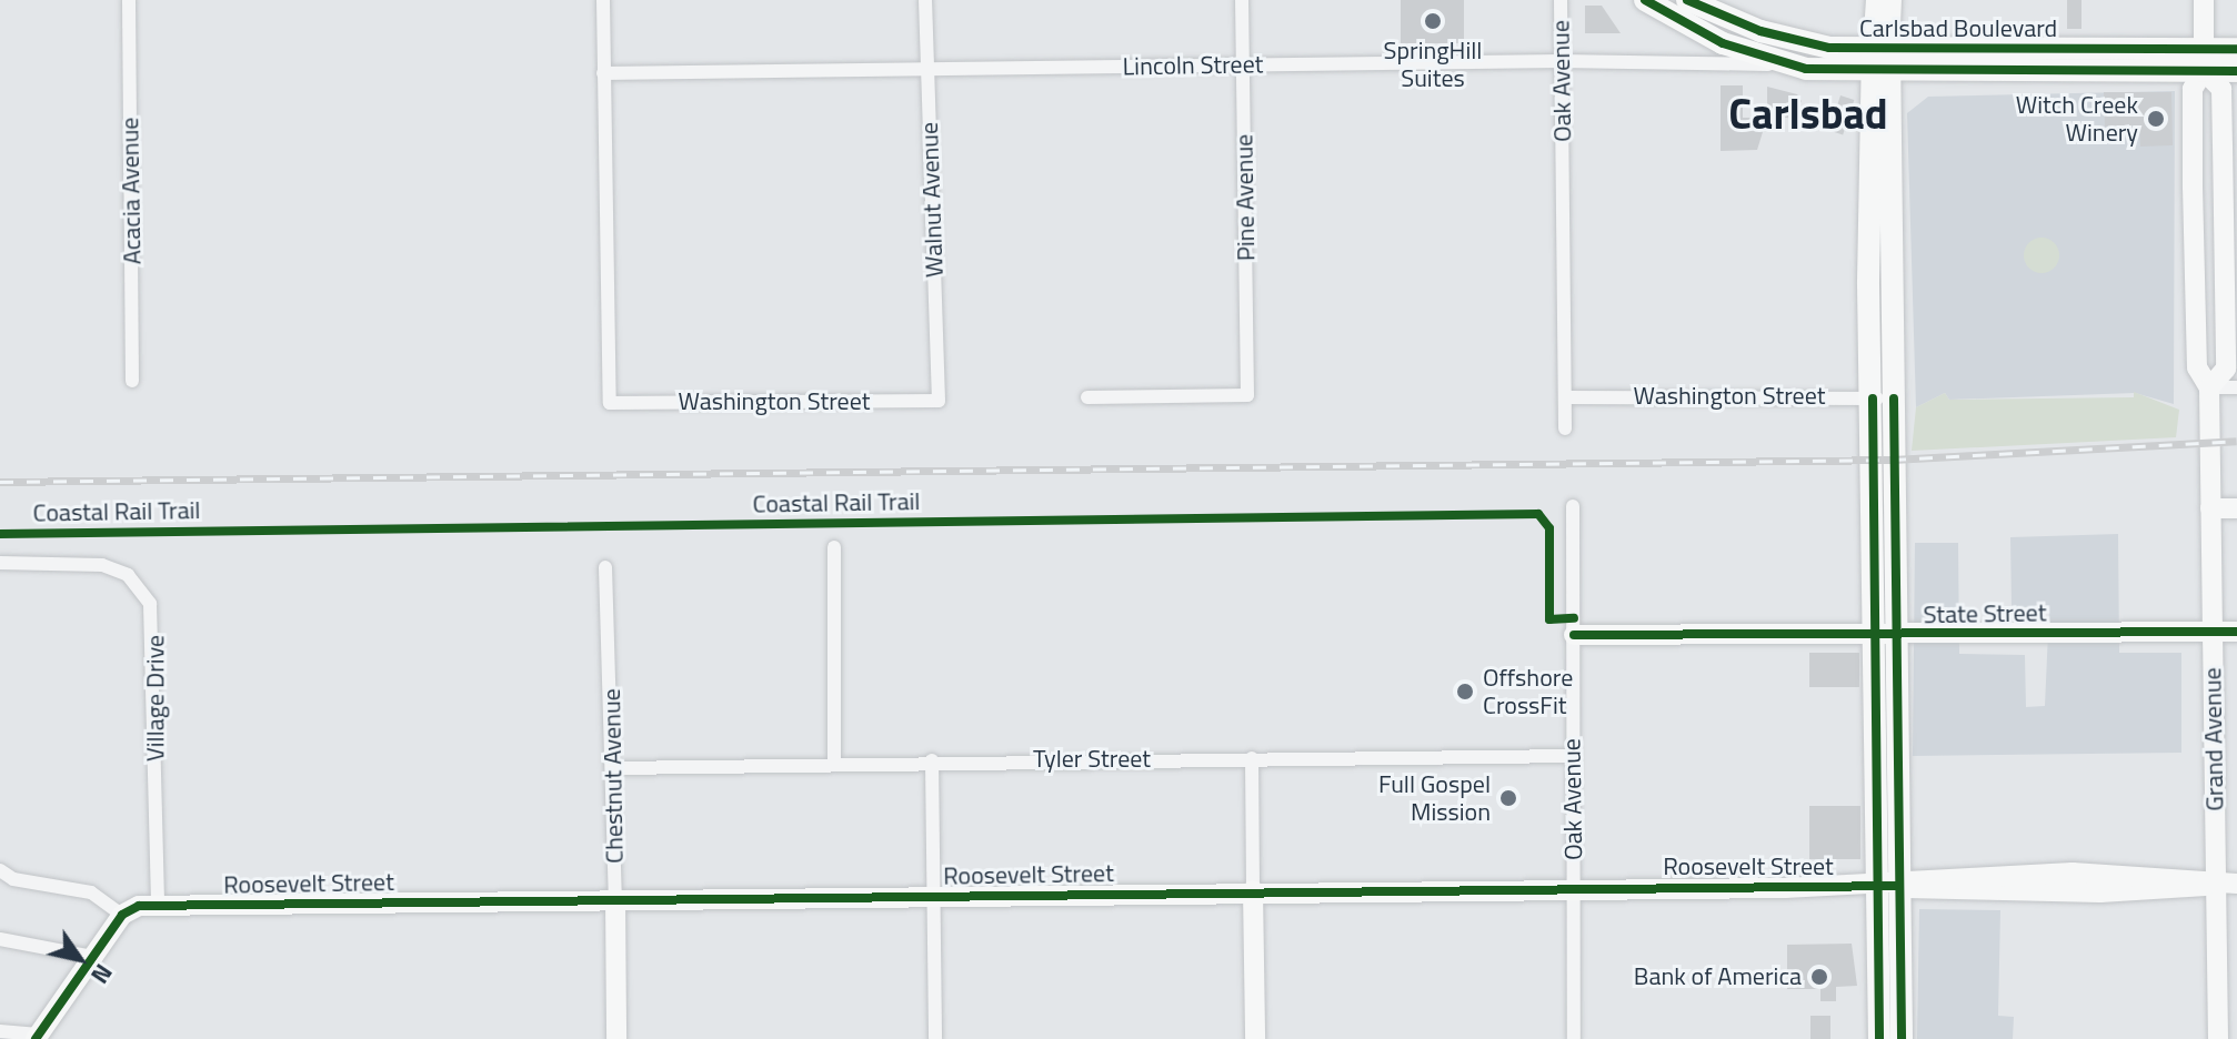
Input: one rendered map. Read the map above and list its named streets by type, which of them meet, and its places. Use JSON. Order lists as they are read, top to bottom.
{
  "streets": {
    "main road": [
      "Carlsbad Boulevard",
      "State Street",
      "Grand Avenue",
      "Chestnut Avenue",
      "Roosevelt Street"
    ],
    "street": [
      "Lincoln Street",
      "Oak Avenue",
      "Acacia Avenue",
      "Pine Avenue",
      "Walnut Avenue",
      "Washington Street",
      "Village Drive",
      "Tyler Street"
    ],
    "cycle path": ["Coastal Rail Trail"]
  },
  "crossings": [
    ["Carlsbad Boulevard", "Lincoln Street"],
    ["Carlsbad Boulevard", "Grand Avenue"],
    ["Lincoln Street", "Oak Avenue"],
    ["Lincoln Street", "Pine Avenue"],
    ["Lincoln Street", "Walnut Avenue"],
    ["Lincoln Street", "Washington Street"],
    ["Oak Avenue", "Washington Street"],
    ["Oak Avenue", "State Street"],
    ["Oak Avenue", "Tyler Street"],
    ["Oak Avenue", "Roosevelt Street"],
    ["Walnut Avenue", "Washington Street"],
    ["State Street", "Grand Avenue"],
    ["Village Drive", "Roosevelt Street"],
    ["Grand Avenue", "Roosevelt Street"],
    ["Tyler Street", "Chestnut Avenue"],
    ["Chestnut Avenue", "Roosevelt Street"]
  ],
  "districts": ["Carlsbad"],
  "places": [
    "SpringHill Suites",
    "Witch Creek Winery",
    "Offshore CrossFit",
    "Full Gospel Mission",
    "Bank of America"
  ],
  "north": "bottom right"
}
